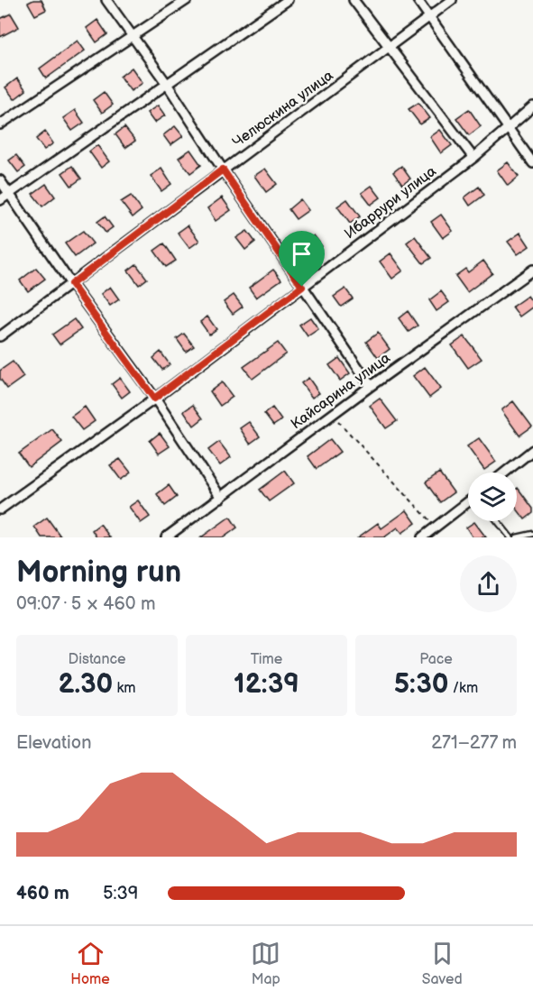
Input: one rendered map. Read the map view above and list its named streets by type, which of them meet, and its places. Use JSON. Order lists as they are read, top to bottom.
{
  "streets": {
    "street": ["Челюскина улица", "Ибаррури улица", "Кайсарина улица"]
  },
  "page": {
    "heading": ["Morning run", "09:07 · 5 × 460 m"],
    "stats": [
      ["Distance", "2.30 km"],
      ["Time", "12:39"],
      ["Pace", "5:30 /km"]
    ],
    "chart": ["Elevation", "271–277 m"],
    "list": [
      {
        "name": "460 m",
        "note": "5:39"
      }
    ],
    "tabs": ["Home", "Map", "Saved"]
  }
}
